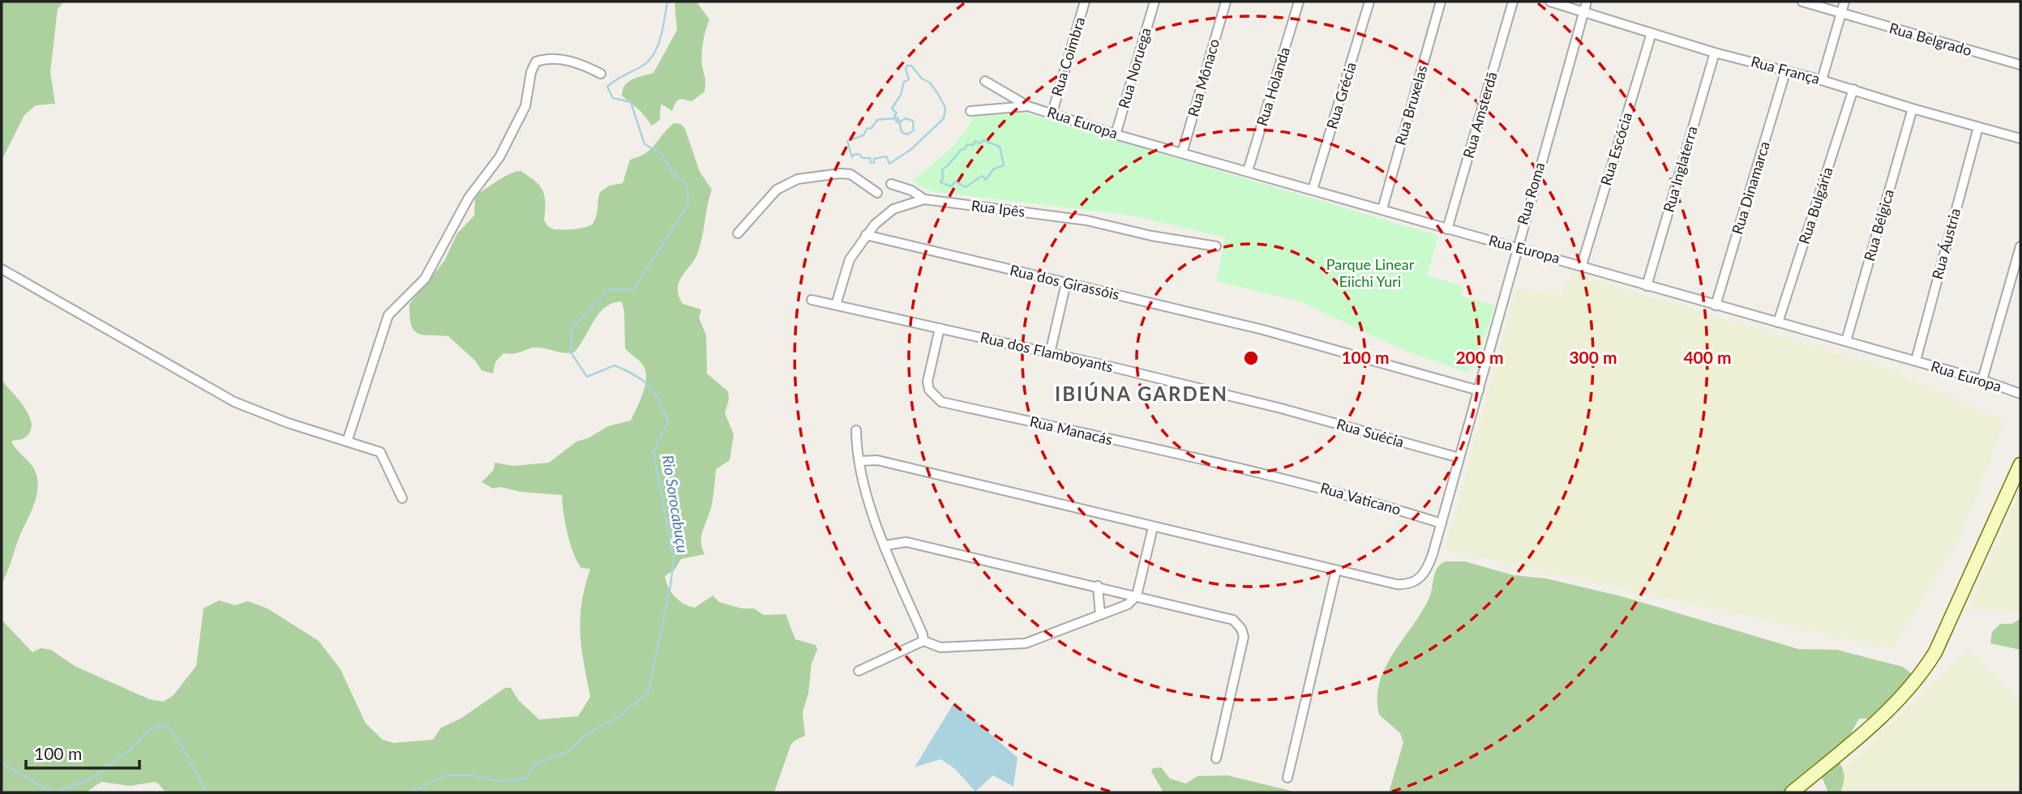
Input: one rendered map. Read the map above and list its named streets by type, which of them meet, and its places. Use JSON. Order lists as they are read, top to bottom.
{
  "streets": {
    "street": [
      "Rua Belgrado",
      "Rua Coimbra",
      "Rua Noruega",
      "Rua França",
      "Rua Mônaco",
      "Rua Holanda",
      "Rua Grécia",
      "Rua Bruxelas",
      "Rua Amsterdã",
      "Rua Europa",
      "Rua Escócia",
      "Rua Inglaterra",
      "Rua Dinamarca",
      "Rua Roma",
      "Rua Bulgária",
      "Rua Ipês",
      "Rua Bélgica",
      "Rua Áustria",
      "Rua dos Girassóis",
      "Rua dos Flamboyants",
      "Rua Manacás",
      "Rua Suécia",
      "Rua Vaticano"
    ]
  },
  "crossings": [
    ["Rua Coimbra", "Rua Europa"],
    ["Rua Noruega", "Rua Europa"],
    ["Rua França", "Rua Escócia"],
    ["Rua França", "Rua Inglaterra"],
    ["Rua França", "Rua Dinamarca"],
    ["Rua França", "Rua Roma"],
    ["Rua França", "Rua Bulgária"],
    ["Rua França", "Rua Bélgica"],
    ["Rua França", "Rua Áustria"],
    ["Rua Mônaco", "Rua Europa"],
    ["Rua Holanda", "Rua Europa"],
    ["Rua Grécia", "Rua Europa"],
    ["Rua Bruxelas", "Rua Europa"],
    ["Rua Amsterdã", "Rua Europa"],
    ["Rua Europa", "Rua Escócia"],
    ["Rua Europa", "Rua Inglaterra"],
    ["Rua Europa", "Rua Dinamarca"],
    ["Rua Europa", "Rua Roma"],
    ["Rua Europa", "Rua Bulgária"],
    ["Rua Europa", "Rua Bélgica"],
    ["Rua Europa", "Rua Áustria"],
    ["Rua Roma", "Rua dos Girassóis"],
    ["Rua Roma", "Rua Suécia"],
    ["Rua Roma", "Rua Vaticano"],
    ["Rua Ipês", "Rua dos Girassóis"],
    ["Rua Ipês", "Rua dos Flamboyants"],
    ["Rua dos Flamboyants", "Rua Manacás"],
    ["Rua dos Flamboyants", "Rua Suécia"],
    ["Rua Manacás", "Rua Vaticano"]
  ],
  "districts": ["IBIÚNA GARDEN"],
  "water": ["Rio Sorocabuçu"],
  "parks": ["Parque Linear Eiichi Yuri"],
  "scale_bar": "100 m",
  "rings": [
    "100 m",
    "200 m",
    "300 m",
    "400 m"
  ]
}
